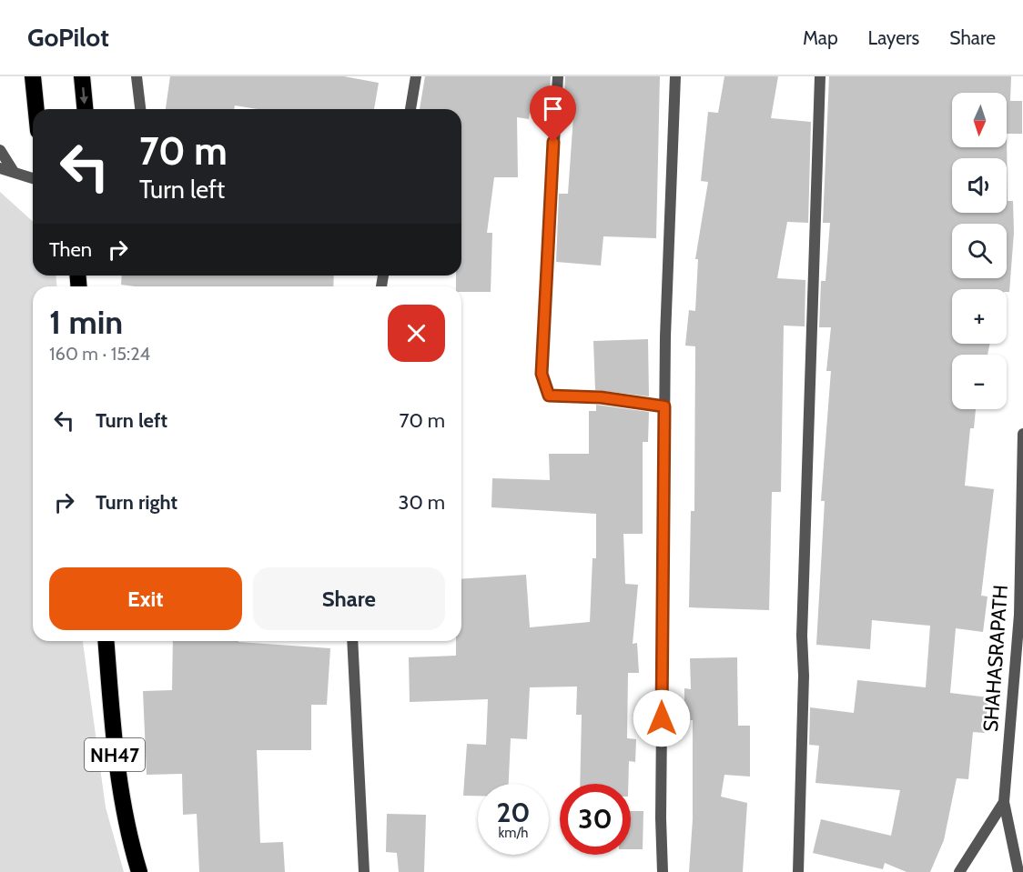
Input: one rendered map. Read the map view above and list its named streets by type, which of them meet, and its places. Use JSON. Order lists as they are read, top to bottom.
{
  "streets": {
    "highway": ["NH47"],
    "street": ["SHAHASRAPATH"]
  },
  "north": "bottom",
  "page": {
    "header": "GoPilot",
    "nav": ["Map", "Layers", "Share"],
    "map_buttons": ["+", "−"],
    "turn": ["70 m", "Turn left"],
    "then": "Then",
    "heading": ["1 min", "160 m · 15:24"],
    "list": [
      {
        "name": "Turn left",
        "value": "70 m"
      },
      {
        "name": "Turn right",
        "value": "30 m"
      }
    ],
    "buttons": ["Exit", "Share"],
    "speed": "20 km/h",
    "limit": "30"
  }
}
